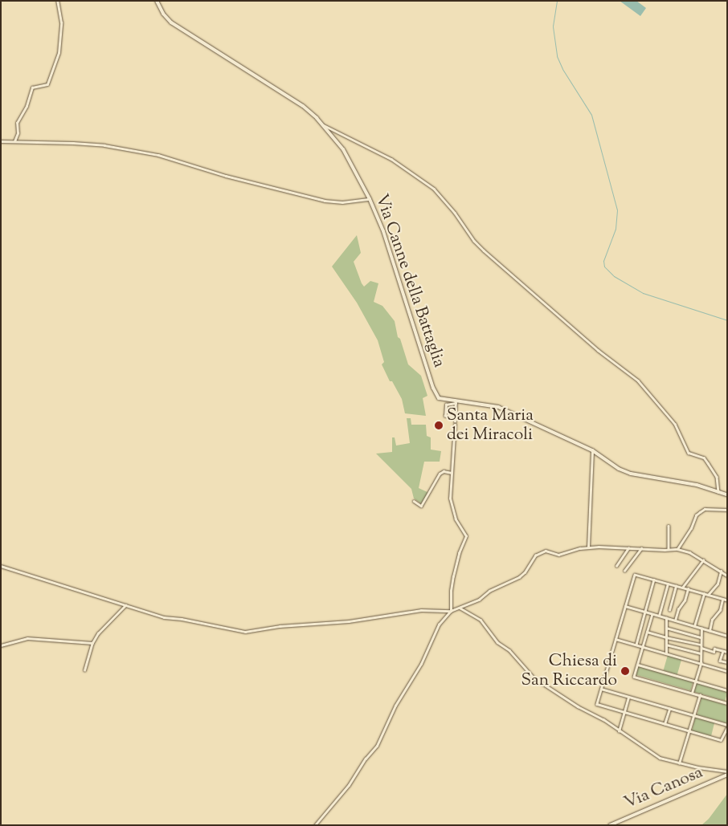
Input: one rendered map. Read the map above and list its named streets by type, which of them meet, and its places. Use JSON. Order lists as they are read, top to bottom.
{
  "streets": {
    "street": ["Via Canne della Battaglia", "Via Canosa"]
  },
  "places": ["Santa Maria dei Miracoli", "Chiesa di San Riccardo"]
}
